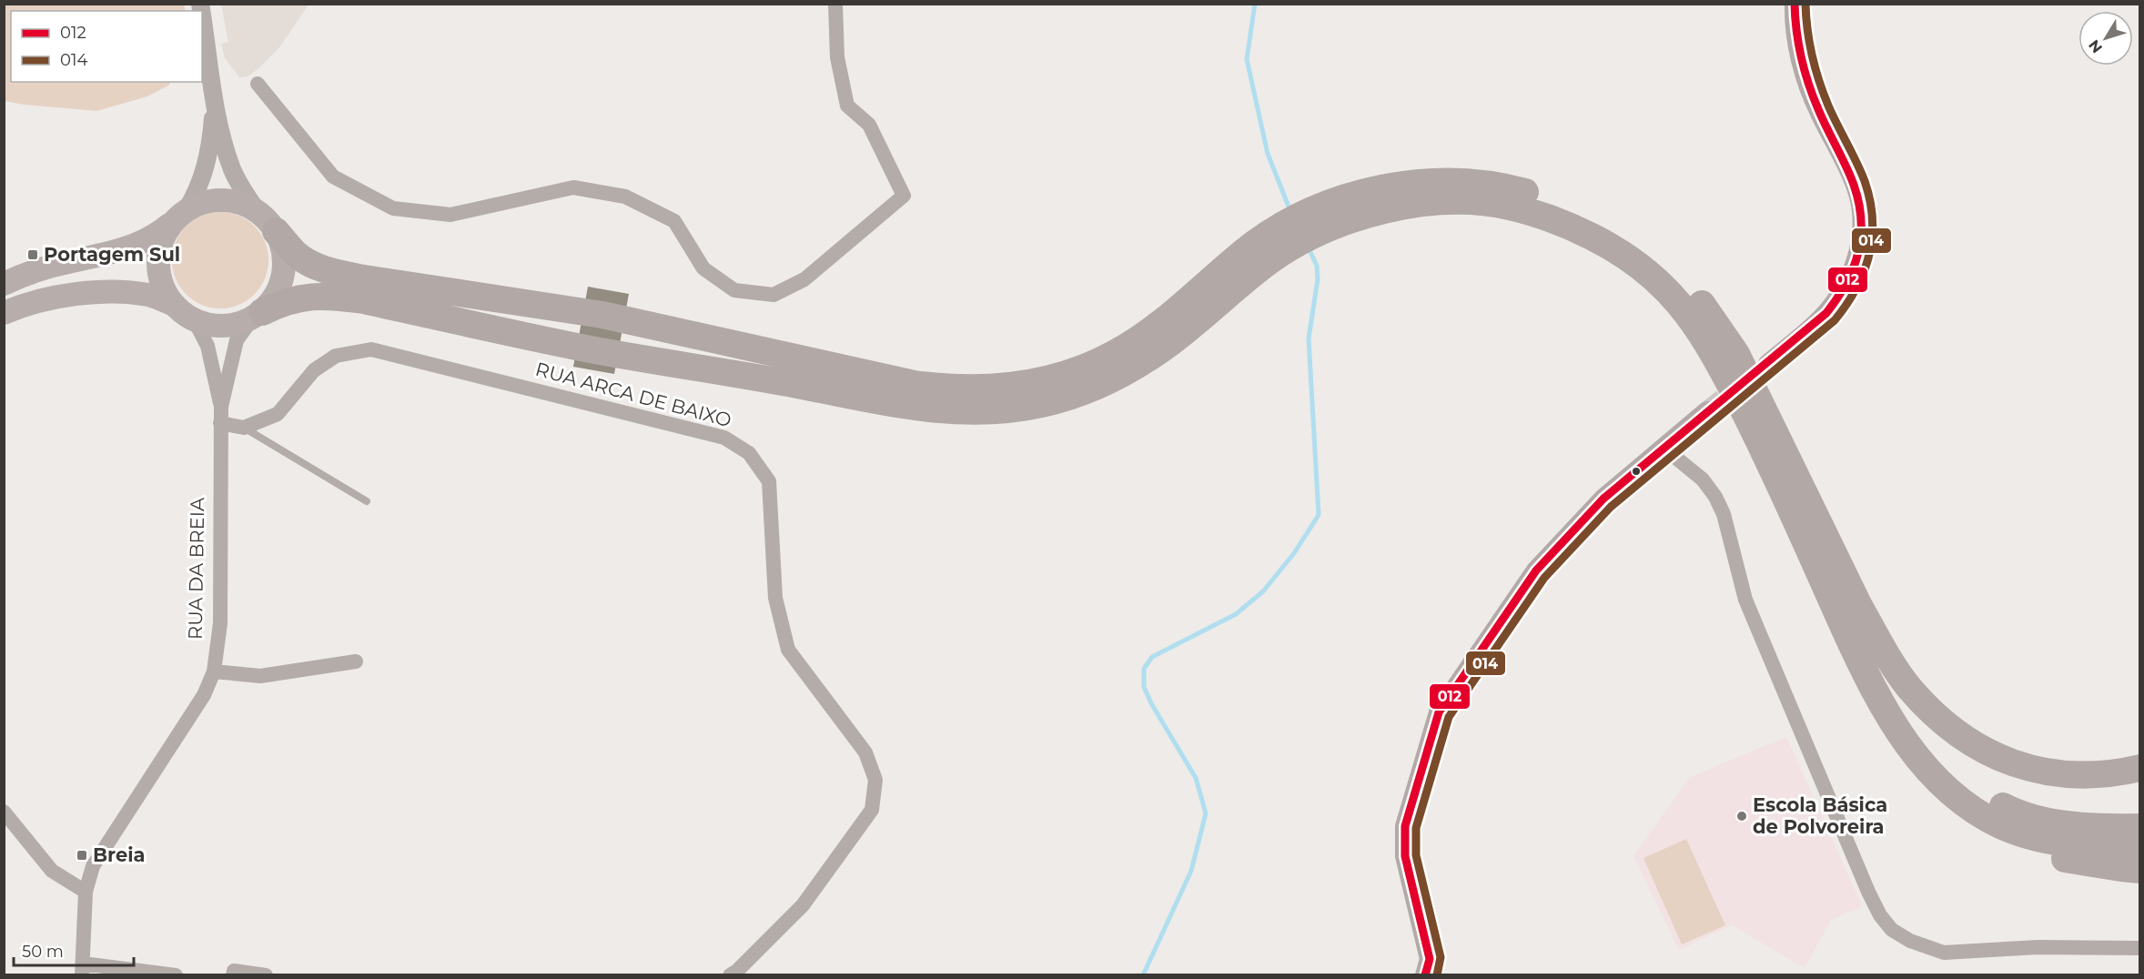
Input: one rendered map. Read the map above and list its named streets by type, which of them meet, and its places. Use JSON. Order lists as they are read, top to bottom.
{
  "streets": {
    "street": ["RUA ARCA DE BAIXO", "RUA DA BREIA"]
  },
  "places": {
    "transit": ["Portagem Sul", "Breia"],
    "other": ["Escola Básica de Polvoreira"]
  },
  "lines": ["transit line 012", "transit line 014"],
  "legend": ["012", "014"],
  "scale_bar": "50 m",
  "north": "bottom left"
}
